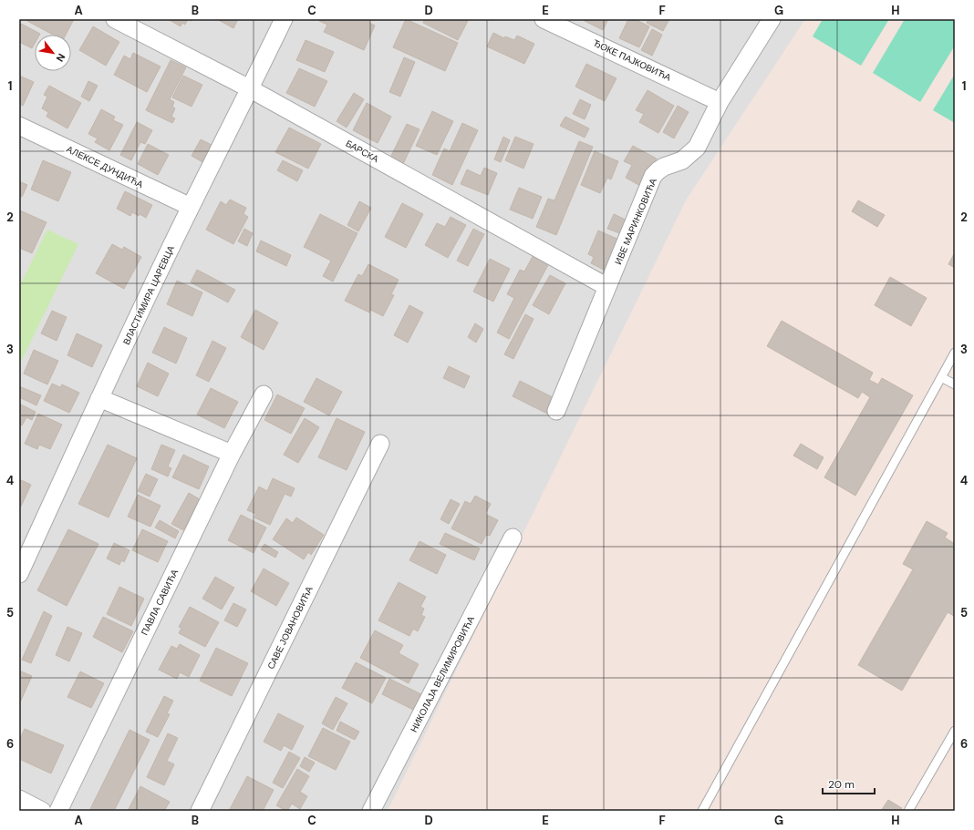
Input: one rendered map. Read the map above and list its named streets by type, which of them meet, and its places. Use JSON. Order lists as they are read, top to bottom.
{
  "streets": {
    "street": [
      "ЂОКЕ ПАЈКОВИЋА",
      "БАРСКА",
      "АЛЕКСЕ ДУНДИЋА",
      "ИВЕ МАРИНКОВИЋА",
      "ВЛАСТИМИРА ЦАРЕВЦА",
      "ПАВЛА САВИЋА",
      "САВЕ ЈОВАНОВИЋА",
      "НИКОЛАЈА ВЕЛИМИРОВИЋА"
    ]
  },
  "crossings": [
    ["ЂОКЕ ПАЈКОВИЋА", "ИВЕ МАРИНКОВИЋА"],
    ["БАРСКА", "ИВЕ МАРИНКОВИЋА"],
    ["БАРСКА", "ВЛАСТИМИРА ЦАРЕВЦА"],
    ["АЛЕКСЕ ДУНДИЋА", "ВЛАСТИМИРА ЦАРЕВЦА"]
  ],
  "scale_bar": "20 m",
  "north": "bottom right",
  "grid": {
    "columns": [
      "A",
      "B",
      "C",
      "D",
      "E",
      "F",
      "G",
      "H"
    ],
    "rows": [
      "1",
      "2",
      "3",
      "4",
      "5",
      "6"
    ]
  }
}
